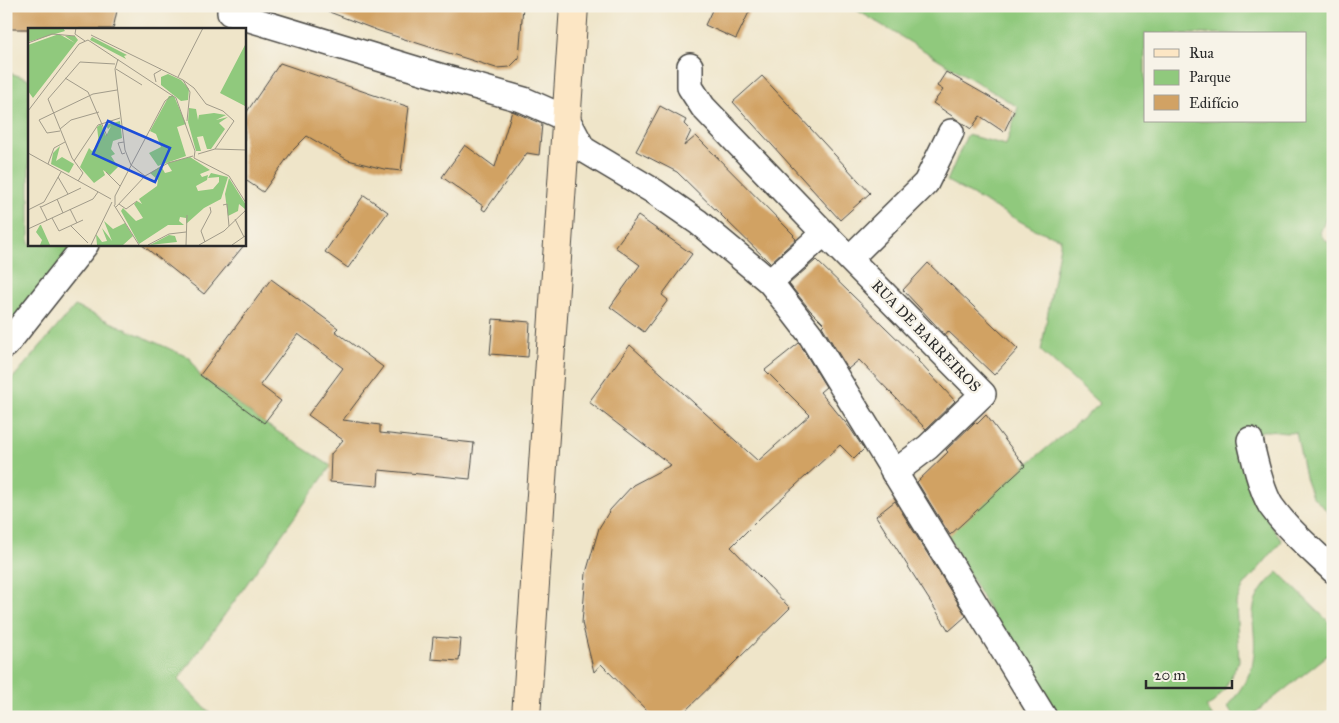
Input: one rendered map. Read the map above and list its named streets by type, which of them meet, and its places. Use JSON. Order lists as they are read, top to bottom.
{
  "streets": {
    "street": ["RUA DE BARREIROS"]
  },
  "legend": ["Rua", "Parque", "Edifício"],
  "scale_bar": "20 m"
}
